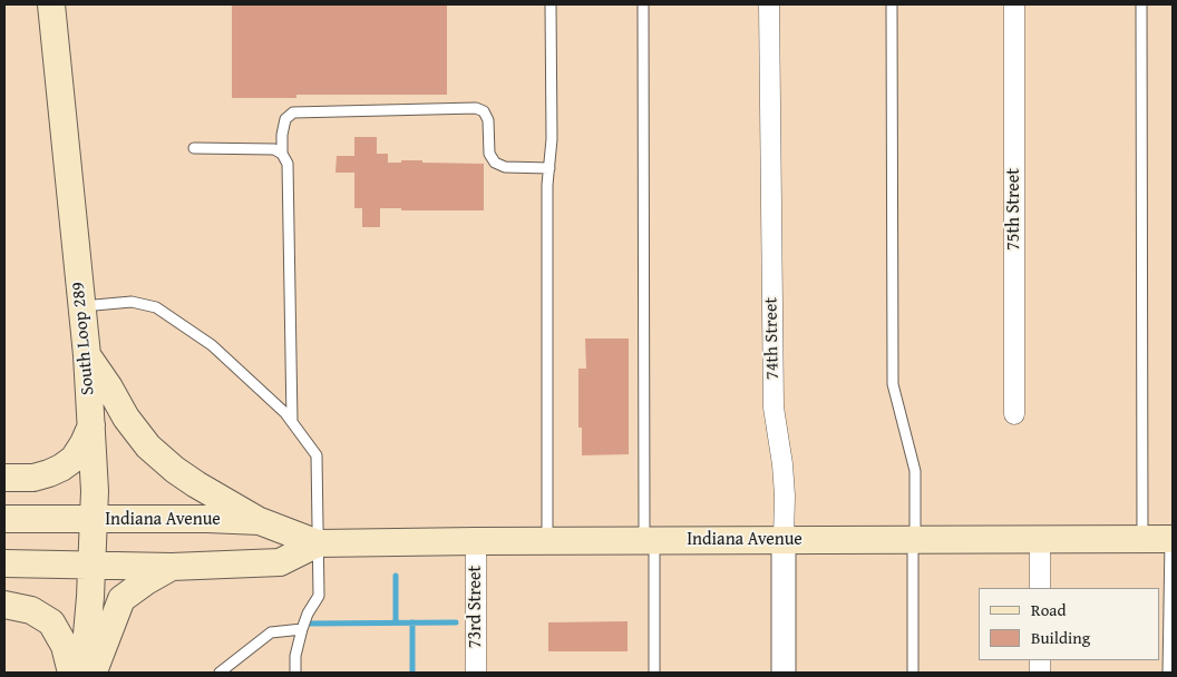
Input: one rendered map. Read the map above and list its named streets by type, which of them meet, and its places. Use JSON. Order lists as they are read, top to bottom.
{
  "streets": {
    "main road": ["South Loop 289", "Indiana Avenue"],
    "street": ["75th Street", "74th Street", "73rd Street"]
  },
  "crossings": [
    ["South Loop 289", "Indiana Avenue"],
    ["74th Street", "Indiana Avenue"],
    ["Indiana Avenue", "73rd Street"]
  ],
  "legend": ["Road", "Building"]
}
